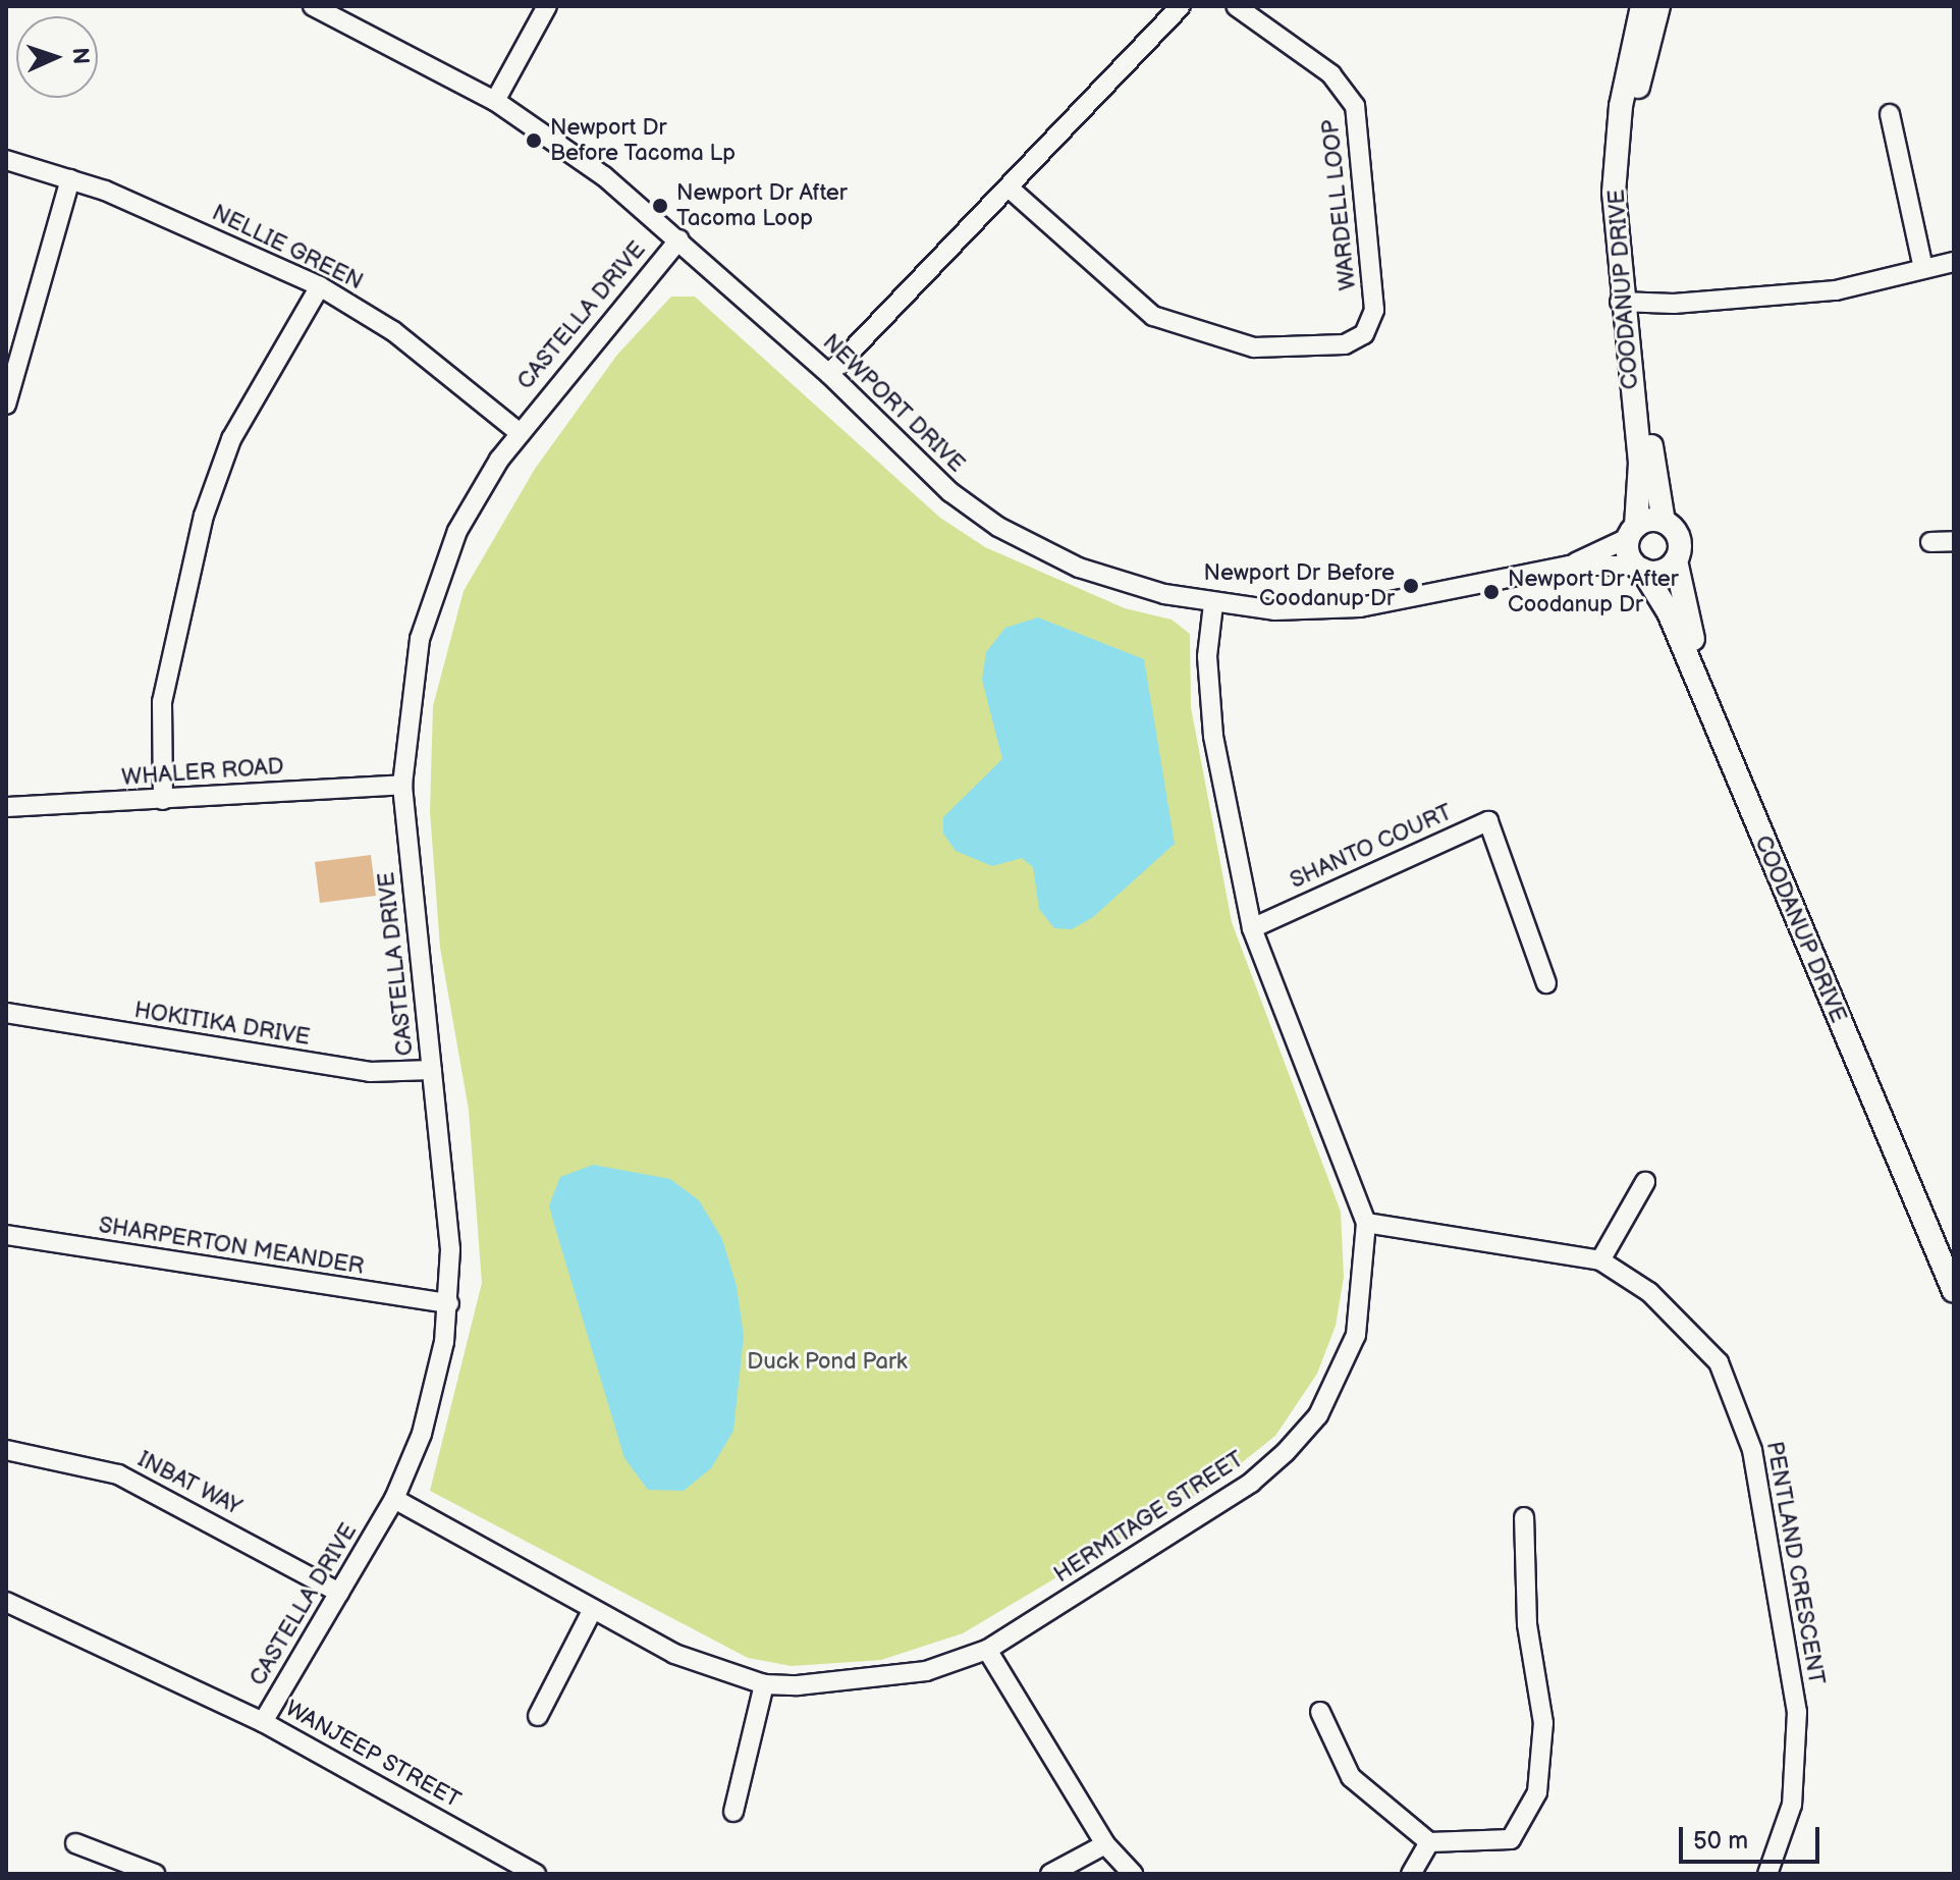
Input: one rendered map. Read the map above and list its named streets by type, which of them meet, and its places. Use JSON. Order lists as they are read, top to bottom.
{
  "streets": {
    "main road": ["COODANUP DRIVE"],
    "street": [
      "WARDELL LOOP",
      "NELLIE GREEN",
      "CASTELLA DRIVE",
      "NEWPORT DRIVE",
      "WHALER ROAD",
      "SHANTO COURT",
      "HOKITIKA DRIVE",
      "SHARPERTON MEANDER",
      "INBAT WAY",
      "HERMITAGE STREET",
      "PENTLAND CRESCENT",
      "WANJEEP STREET"
    ]
  },
  "crossings": [
    ["NELLIE GREEN", "CASTELLA DRIVE"],
    ["COODANUP DRIVE", "NEWPORT DRIVE"],
    ["CASTELLA DRIVE", "NEWPORT DRIVE"],
    ["CASTELLA DRIVE", "WHALER ROAD"],
    ["CASTELLA DRIVE", "HOKITIKA DRIVE"],
    ["CASTELLA DRIVE", "SHARPERTON MEANDER"],
    ["CASTELLA DRIVE", "INBAT WAY"],
    ["CASTELLA DRIVE", "HERMITAGE STREET"],
    ["CASTELLA DRIVE", "WANJEEP STREET"],
    ["NEWPORT DRIVE", "HERMITAGE STREET"],
    ["SHANTO COURT", "HERMITAGE STREET"],
    ["HERMITAGE STREET", "PENTLAND CRESCENT"]
  ],
  "parks": ["Duck Pond Park"],
  "places": [
    "Newport Dr Before Tacoma Lp",
    "Newport Dr After Tacoma Loop",
    "Newport Dr Before Coodanup Dr",
    "Newport Dr After Coodanup Dr"
  ],
  "scale_bar": "50 m",
  "north": "right"
}
